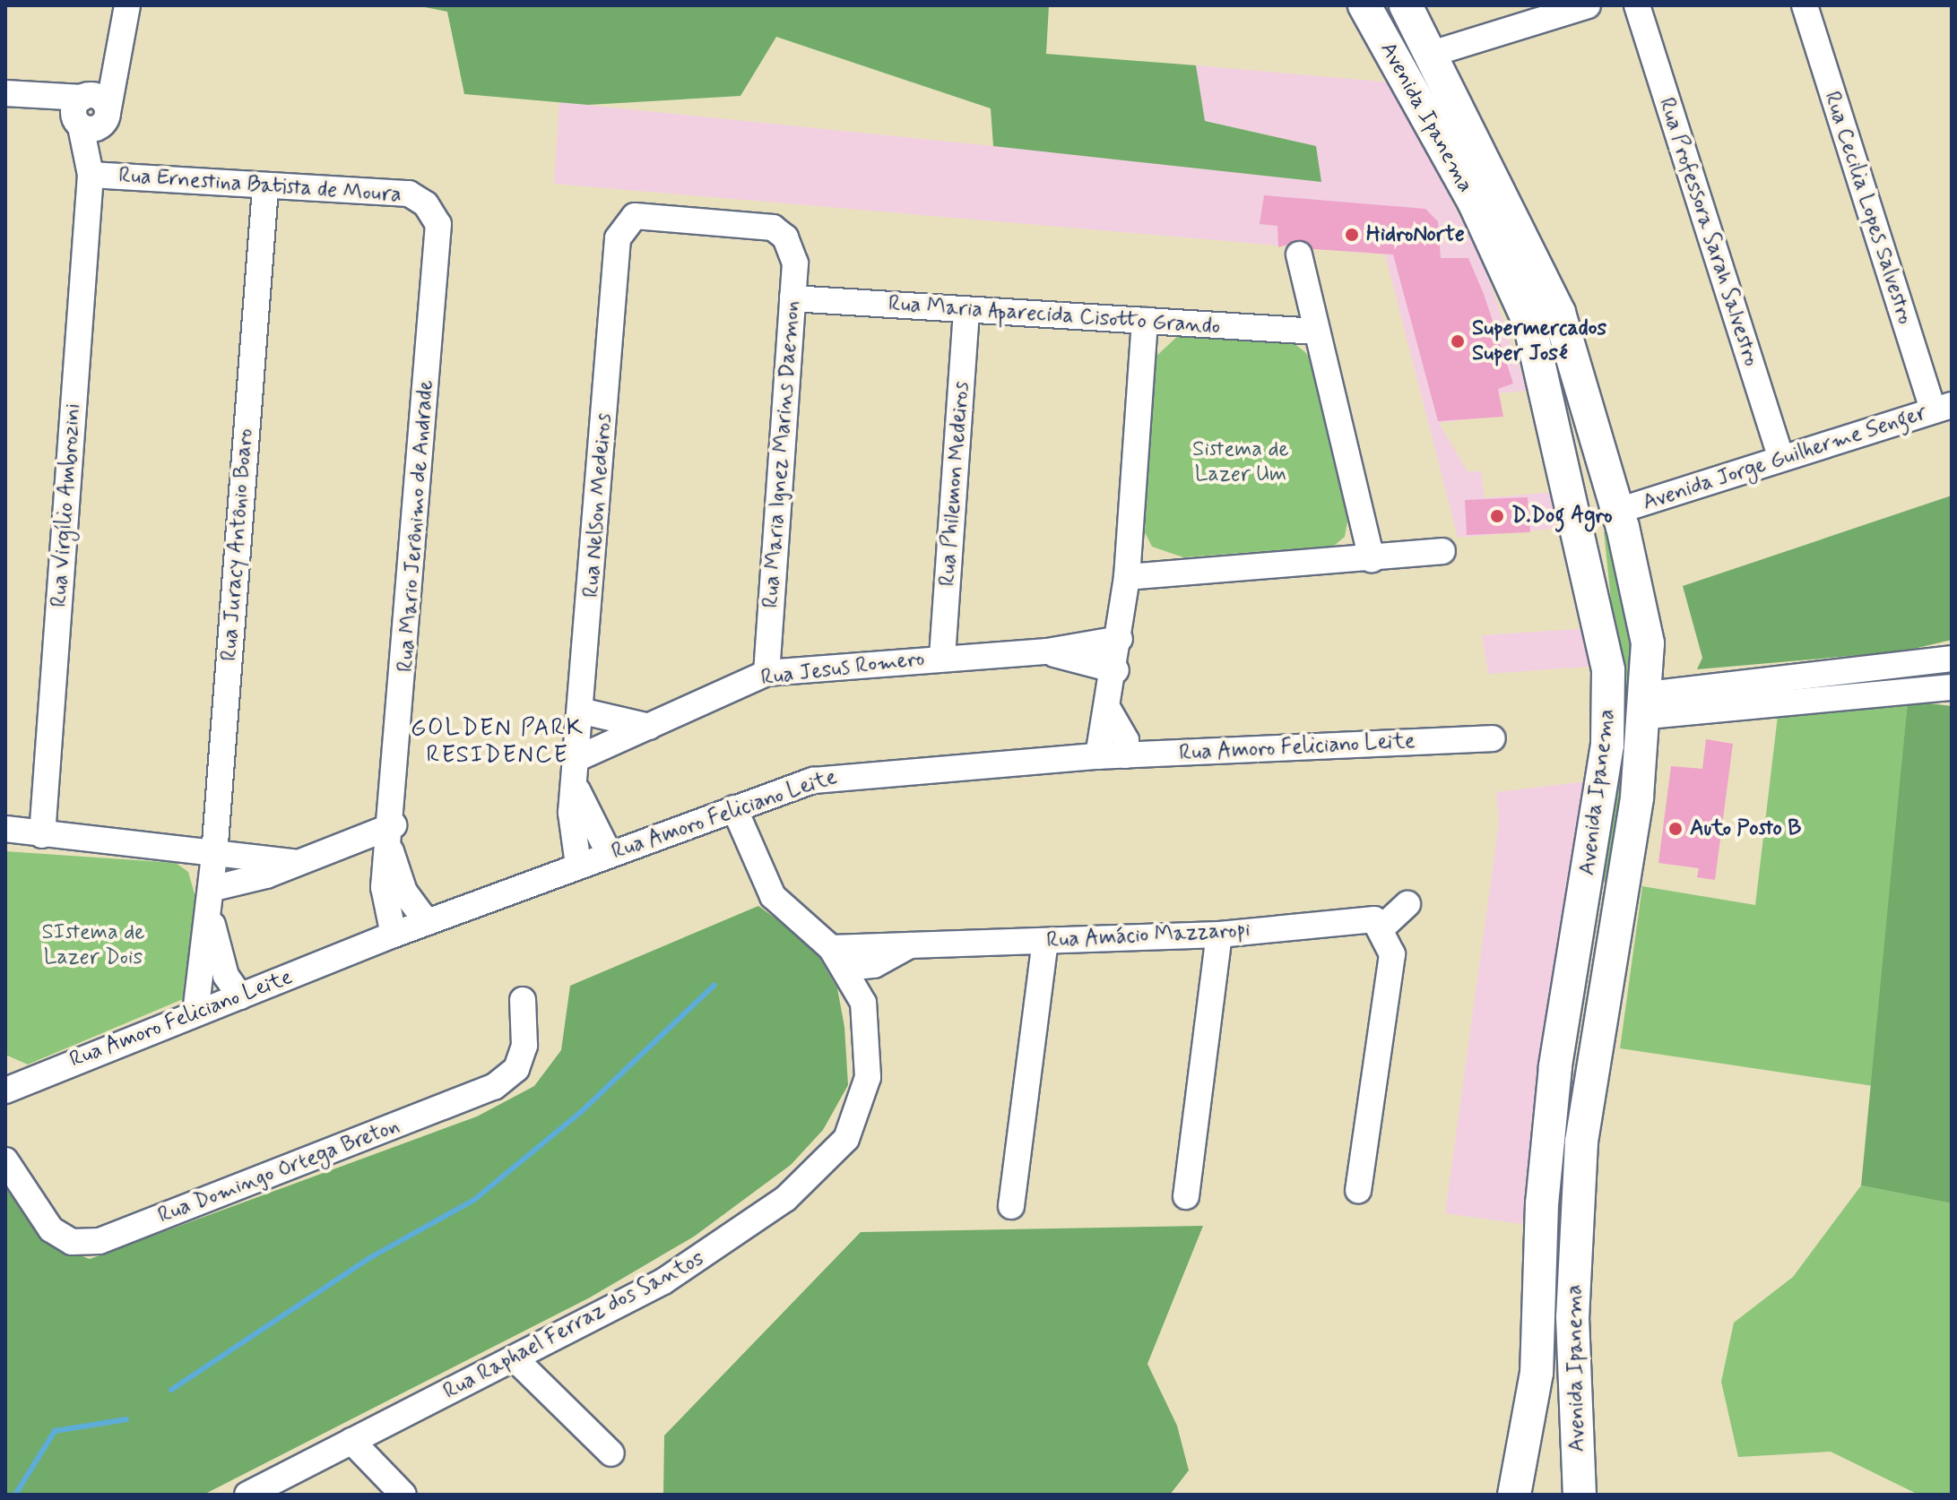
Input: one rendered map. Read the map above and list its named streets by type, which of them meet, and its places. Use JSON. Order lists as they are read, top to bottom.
{
  "streets": {
    "main road": ["Avenida Ipanema"],
    "street": [
      "Rua Ernestina Batista de Moura",
      "Rua Cecilia Lopes Salvestro",
      "Rua Professora Sarah Salvestro",
      "Rua Maria Aparecida Cisotto Grando",
      "Rua Maria Ignez Marins Daemon",
      "Avenida Jorge Guilherme Senger",
      "Rua Philemon Medeiros",
      "Rua Virgílio Ambrozini",
      "Rua Nelson Medeiros",
      "Rua Mario Jerônimo de Andrade",
      "Rua Juracy Antônio Boaro",
      "Rua Jesus Romero",
      "Rua Amoro Feliciano Leite",
      "Rua Amácio Mazzaropi",
      "Rua Domingo Ortega Breton",
      "Rua Raphael Ferraz dos Santos"
    ]
  },
  "crossings": [
    ["Avenida Ipanema", "Avenida Jorge Guilherme Senger"],
    ["Rua Ernestina Batista de Moura", "Rua Virgílio Ambrozini"],
    ["Rua Ernestina Batista de Moura", "Rua Mario Jerônimo de Andrade"],
    ["Rua Ernestina Batista de Moura", "Rua Juracy Antônio Boaro"],
    ["Rua Cecilia Lopes Salvestro", "Avenida Jorge Guilherme Senger"],
    ["Rua Professora Sarah Salvestro", "Avenida Jorge Guilherme Senger"],
    ["Rua Maria Aparecida Cisotto Grando", "Rua Maria Ignez Marins Daemon"],
    ["Rua Maria Aparecida Cisotto Grando", "Rua Philemon Medeiros"],
    ["Rua Maria Ignez Marins Daemon", "Rua Nelson Medeiros"],
    ["Rua Maria Ignez Marins Daemon", "Rua Jesus Romero"],
    ["Rua Philemon Medeiros", "Rua Jesus Romero"],
    ["Rua Nelson Medeiros", "Rua Jesus Romero"],
    ["Rua Nelson Medeiros", "Rua Amoro Feliciano Leite"],
    ["Rua Mario Jerônimo de Andrade", "Rua Amoro Feliciano Leite"],
    ["Rua Juracy Antônio Boaro", "Rua Amoro Feliciano Leite"],
    ["Rua Amoro Feliciano Leite", "Rua Raphael Ferraz dos Santos"],
    ["Rua Amácio Mazzaropi", "Rua Raphael Ferraz dos Santos"]
  ],
  "districts": ["GOLDEN PARK RESIDENCE"],
  "parks": ["Sistema de Lazer Um", "SIstema de Lazer Dois"],
  "places": [
    "HidroNorte",
    "Supermercados Super José",
    "D.Dog Agro",
    "Auto Posto B"
  ]
}
